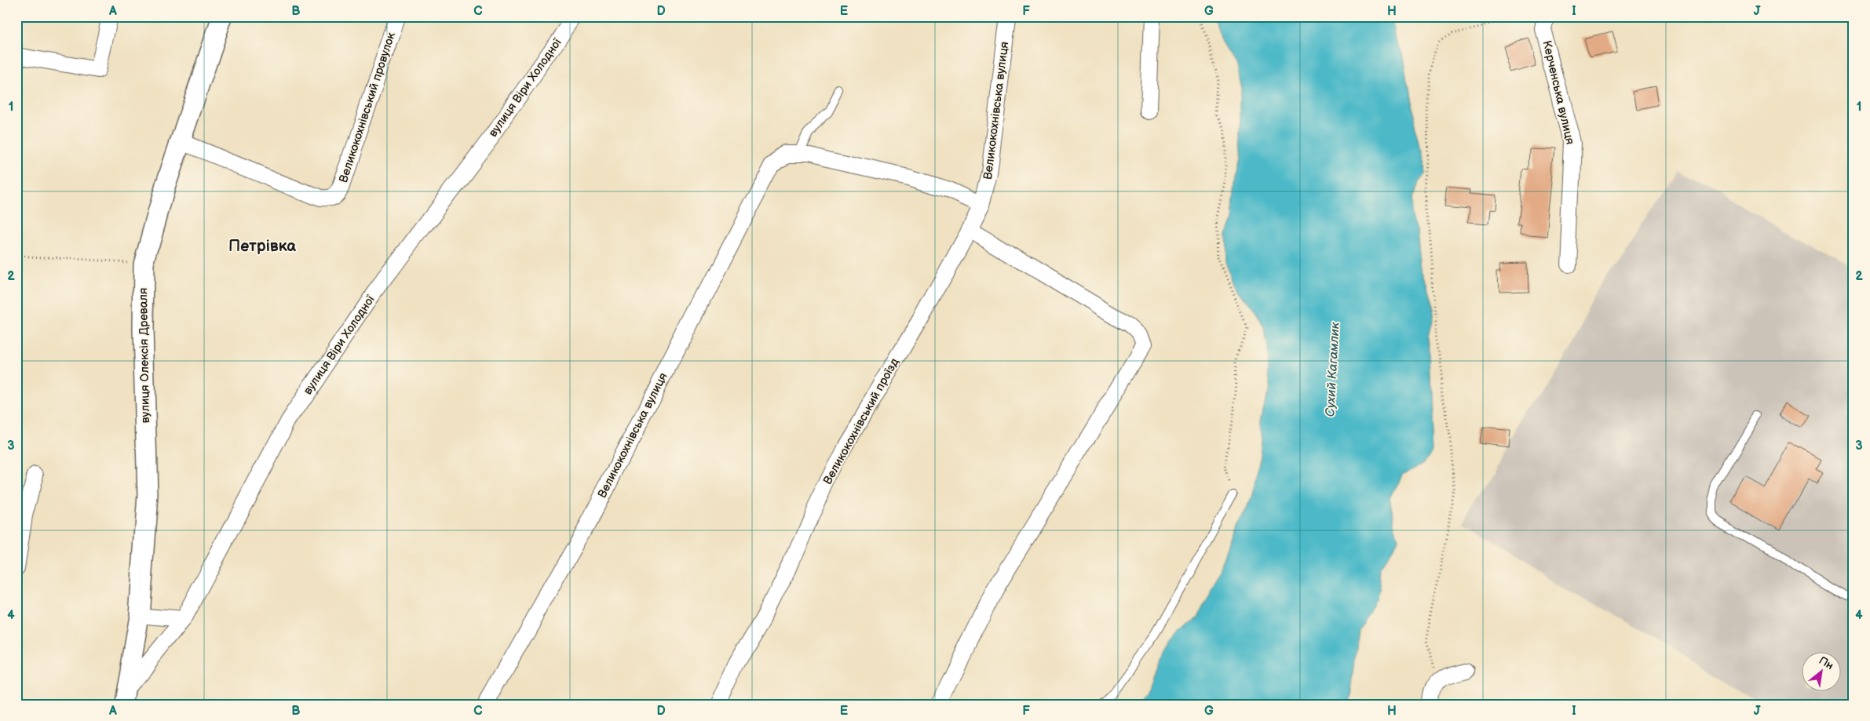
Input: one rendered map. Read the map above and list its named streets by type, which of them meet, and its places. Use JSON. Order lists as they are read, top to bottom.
{
  "streets": {
    "street": [
      "вулиця Віри Холодної",
      "Керченська вулиця",
      "Великокохнівський провулок",
      "Великокохнівська вулиця",
      "вулиця Олексія Древаля",
      "Великокохнівський проїзд"
    ]
  },
  "crossings": [
    ["вулиця Віри Холодної", "вулиця Олексія Древаля"],
    ["Великокохнівський провулок", "вулиця Олексія Древаля"],
    ["Великокохнівська вулиця", "Великокохнівський проїзд"]
  ],
  "districts": ["Петрівка"],
  "water": ["Сухий Кагамлик"],
  "north": "top right",
  "grid": {
    "columns": [
      "A",
      "B",
      "C",
      "D",
      "E",
      "F",
      "G",
      "H",
      "I",
      "J"
    ],
    "rows": [
      "1",
      "2",
      "3",
      "4"
    ]
  }
}
